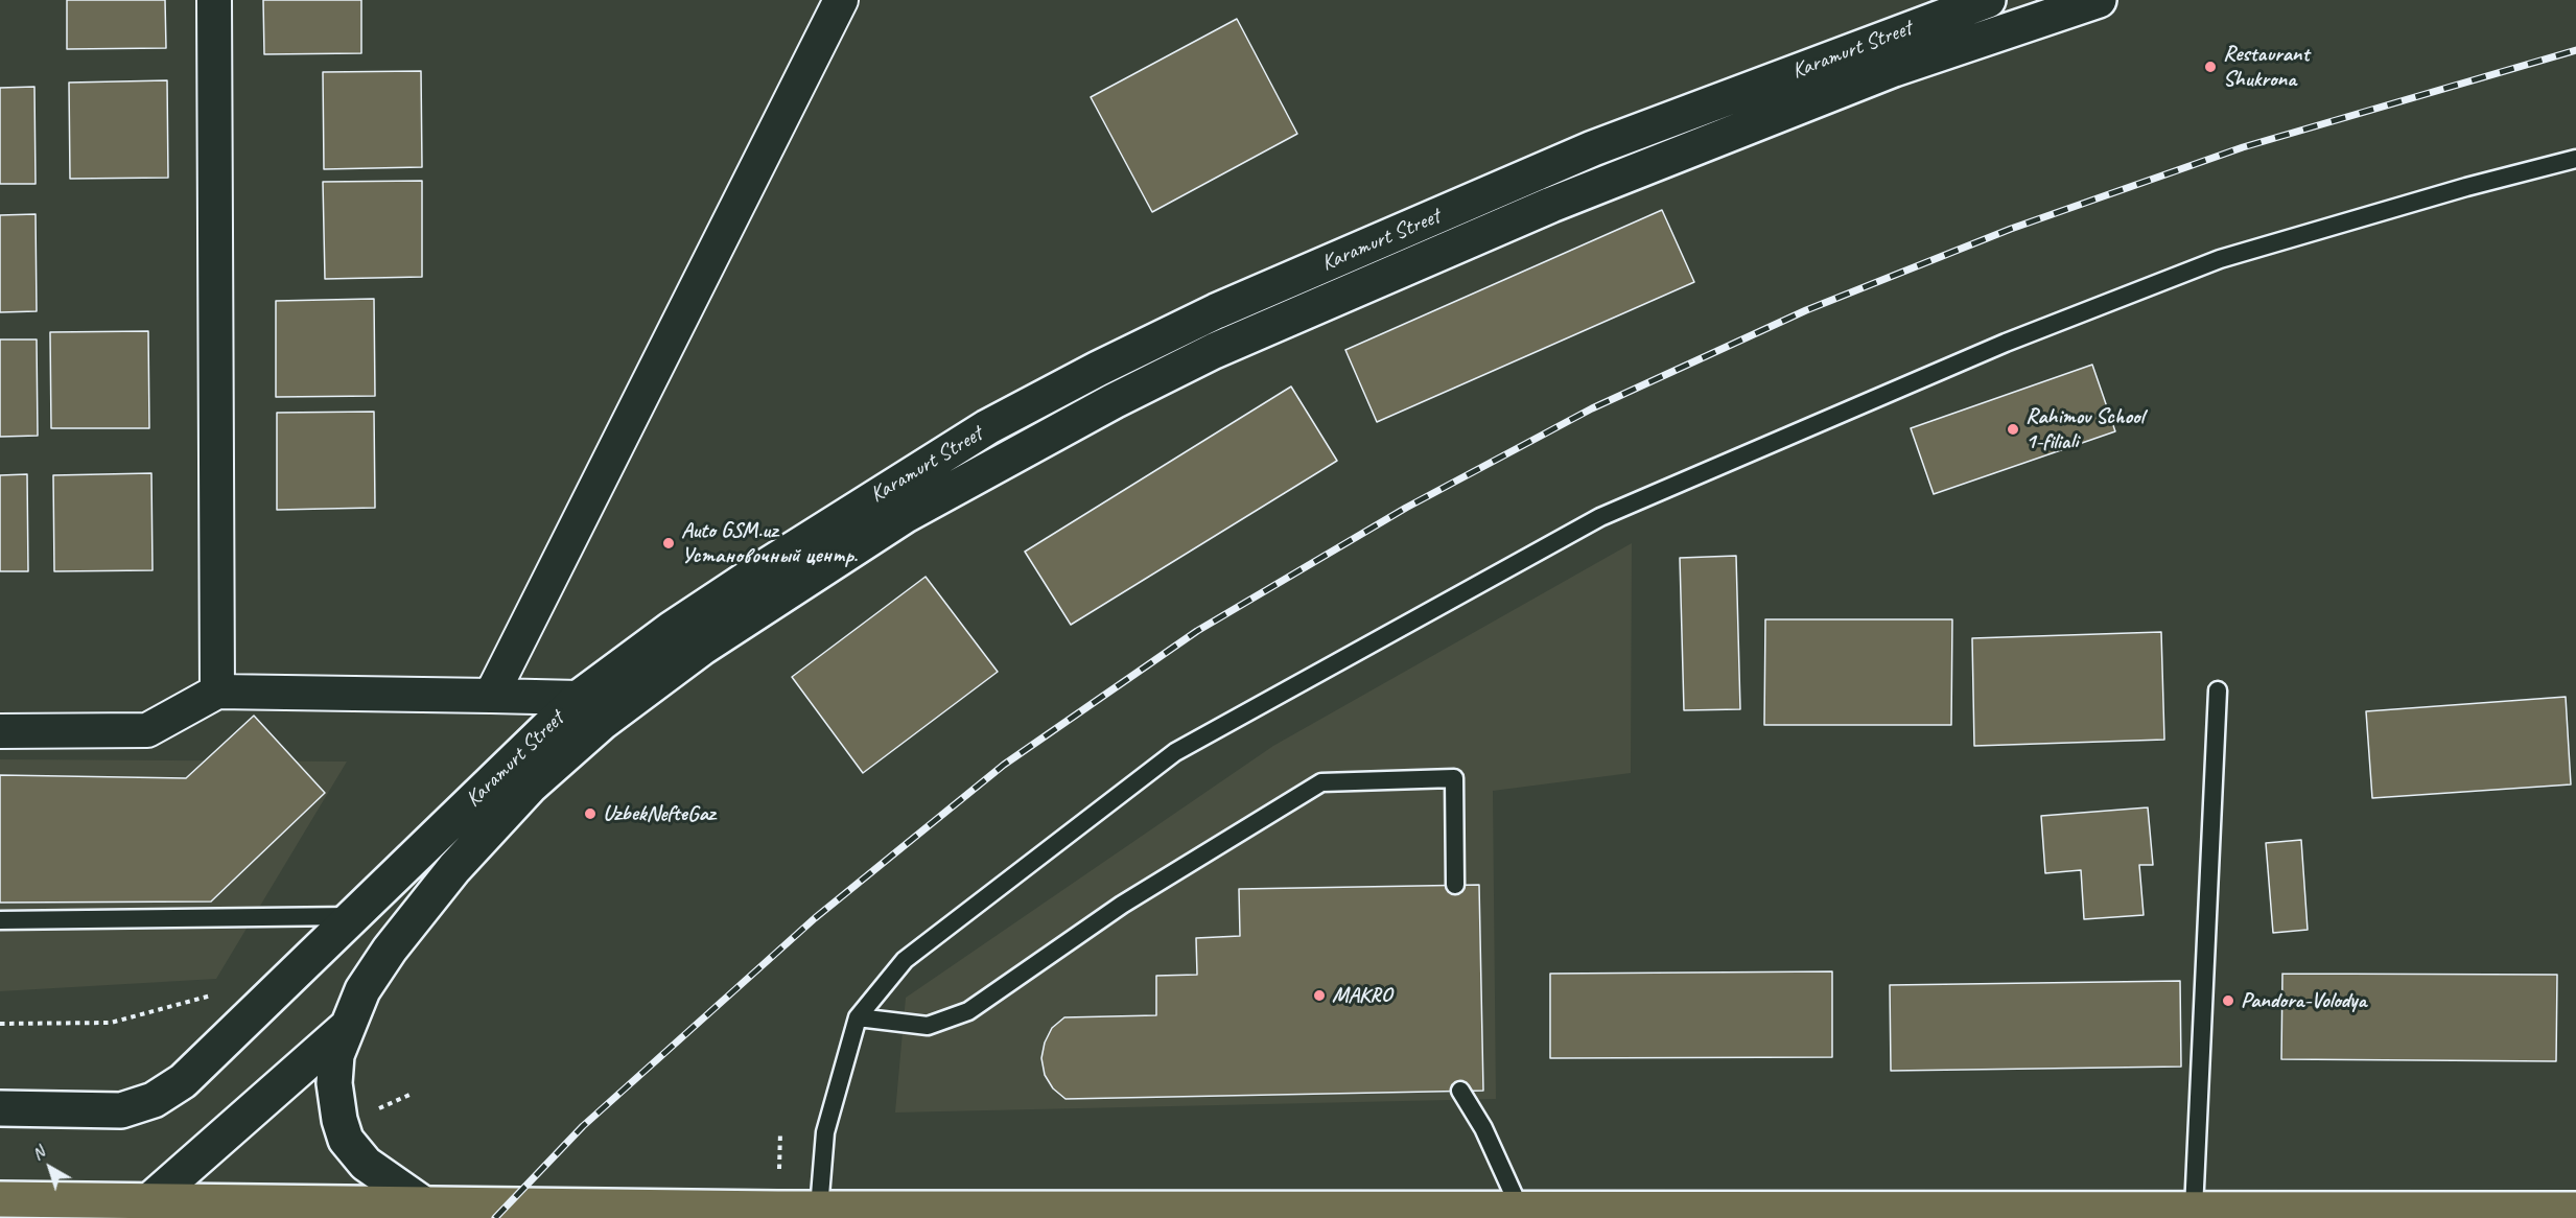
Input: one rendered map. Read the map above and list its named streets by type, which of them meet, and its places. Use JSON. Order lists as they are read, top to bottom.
{
  "streets": {
    "main road": ["Karamurt Street"]
  },
  "places": [
    "Restaurant Shukrona",
    "Rahimov School 1-filiali",
    "Auto GSM.uz Установочный центр.",
    "UzbekNefteGaz",
    "MAKRO",
    "Pandora-Volodya"
  ],
  "north": "top left"
}
